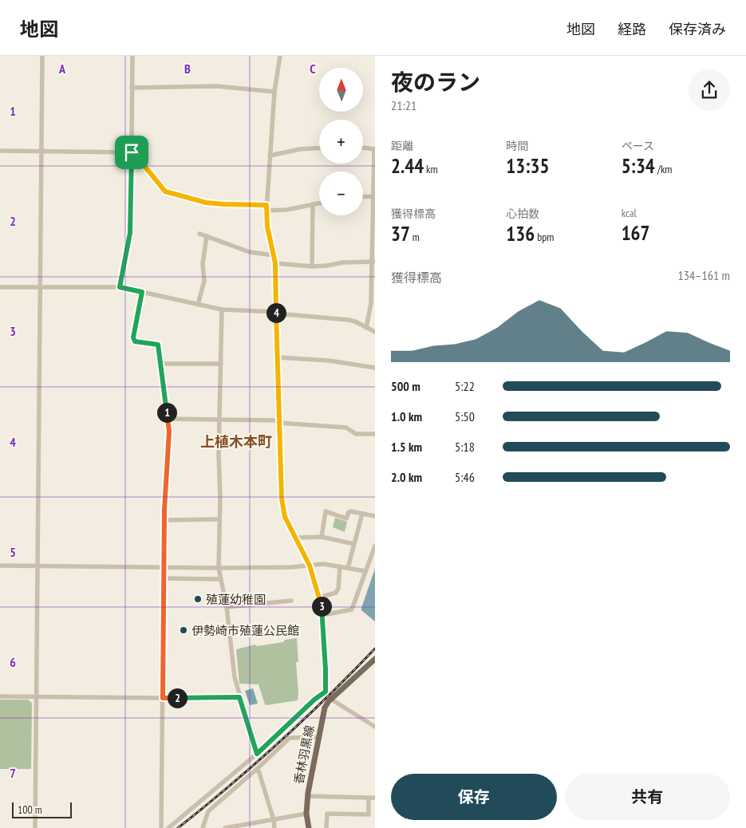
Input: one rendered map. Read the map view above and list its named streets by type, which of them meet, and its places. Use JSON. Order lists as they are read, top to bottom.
{
  "streets": {
    "main road": ["香林羽黒線"]
  },
  "districts": ["上植木本町"],
  "places": ["殖蓮幼稚園", "伊勢崎市殖蓮公民館"],
  "scale_bar": "100 m",
  "north": "top",
  "page": {
    "header": "地図",
    "nav": ["地図", "経路", "保存済み"],
    "heading": ["夜のラン", "21:21"],
    "map_buttons": ["+", "−"],
    "stats": [
      ["距離", "2.44 km"],
      ["時間", "13:35"],
      ["ペース", "5:34 /km"],
      ["獲得標高", "37 m"],
      ["心拍数", "136 bpm"],
      ["kcal", "167"]
    ],
    "chart": ["獲得標高", "134–161 m"],
    "pins": [
      "4",
      "1",
      "3",
      "2"
    ],
    "list": [
      {
        "name": "500 m",
        "note": "5:22"
      },
      {
        "name": "1.0 km",
        "note": "5:50"
      },
      {
        "name": "1.5 km",
        "note": "5:18"
      },
      {
        "name": "2.0 km",
        "note": "5:46"
      }
    ],
    "buttons": ["保存", "共有"],
    "scale": "100 m"
  },
  "grid": {
    "columns": ["A", "B", "C"],
    "rows": [
      "1",
      "2",
      "3",
      "4",
      "5",
      "6",
      "7"
    ]
  }
}
